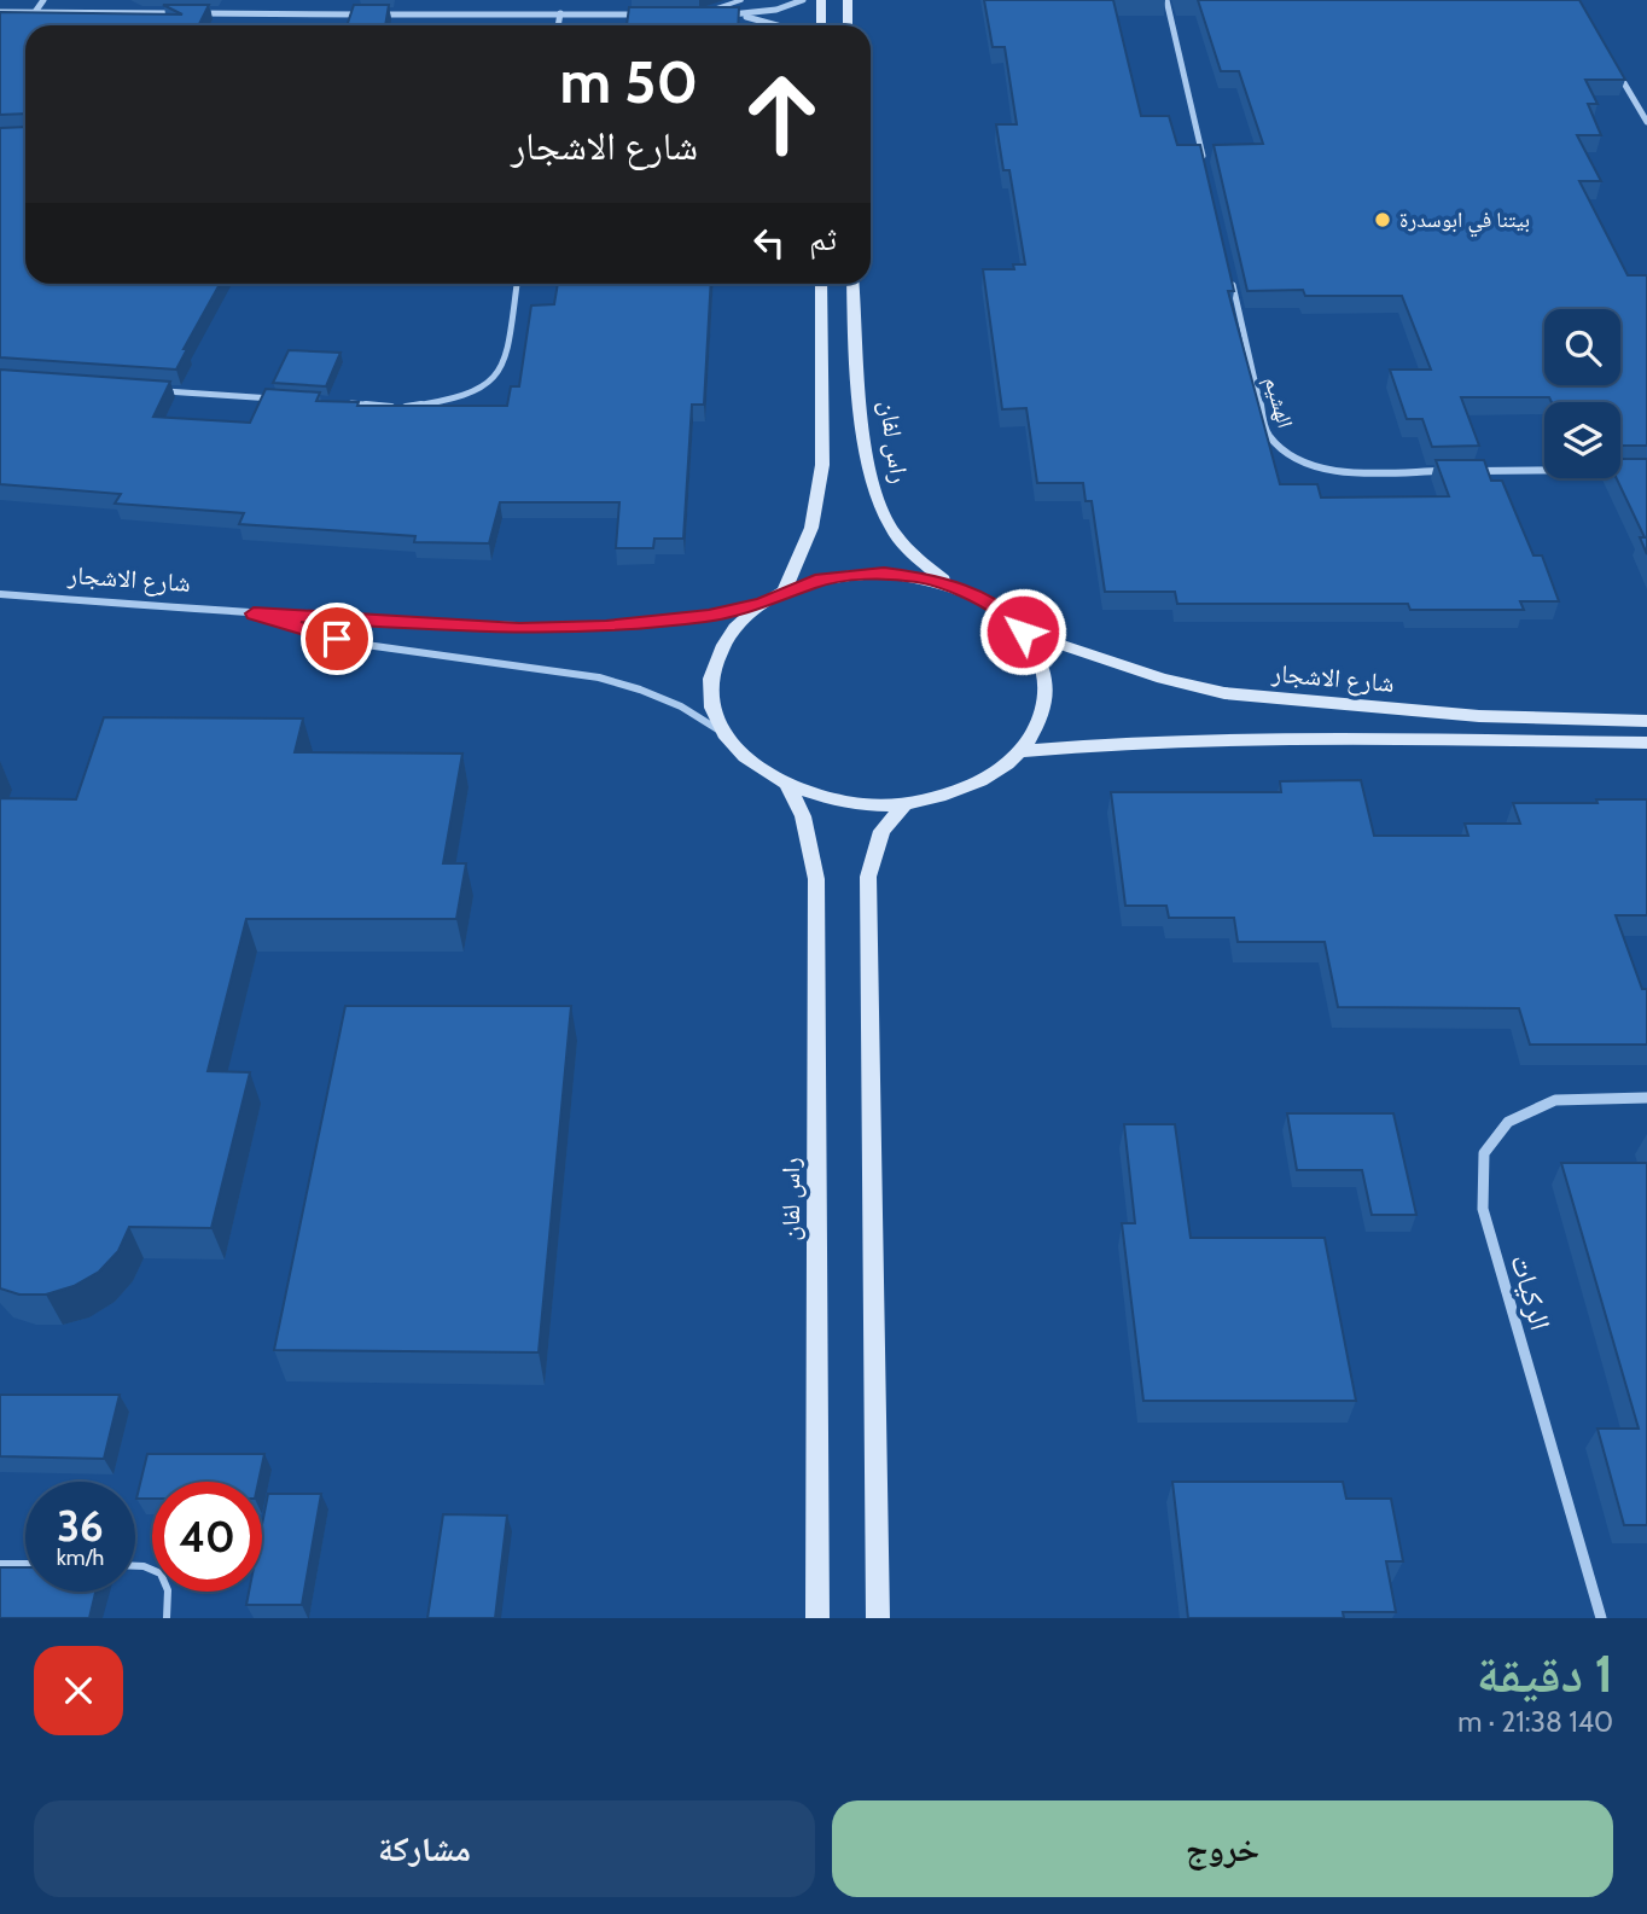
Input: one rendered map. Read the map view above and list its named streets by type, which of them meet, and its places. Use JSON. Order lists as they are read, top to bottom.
{
  "streets": {
    "street": [
      "الهشيم",
      "راس لفان",
      "شارع الاشجار",
      "الركيات"
    ]
  },
  "crossings": [
    ["راس لفان", "شارع الاشجار"]
  ],
  "places": ["بيتنا في ابوسدرة"],
  "page": {
    "turn": ["50 m", "شارع الاشجار"],
    "then": "ثم",
    "speed": "36 km/h",
    "limit": "40",
    "heading": ["1 دقيقة", "140 m · 21:38"],
    "buttons": ["خروج", "مشاركة"]
  }
}
